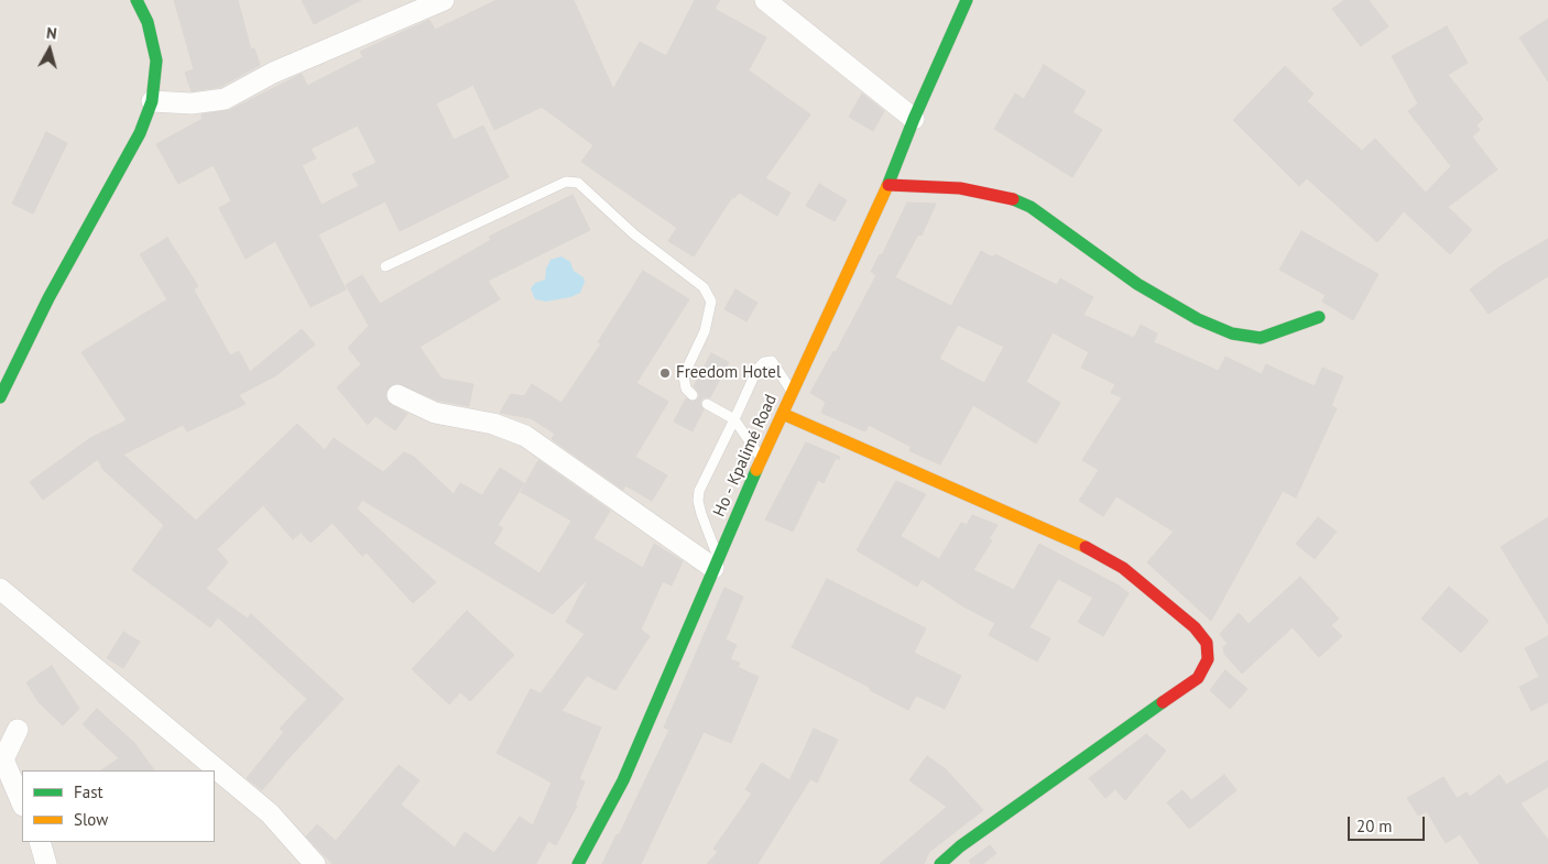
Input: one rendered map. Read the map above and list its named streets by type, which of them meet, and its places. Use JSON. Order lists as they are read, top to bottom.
{
  "streets": {
    "street": ["Ho - Kpalimé Road"]
  },
  "places": ["Freedom Hotel"],
  "legend": ["Fast", "Slow"],
  "scale_bar": "20 m",
  "north": "top"
}
